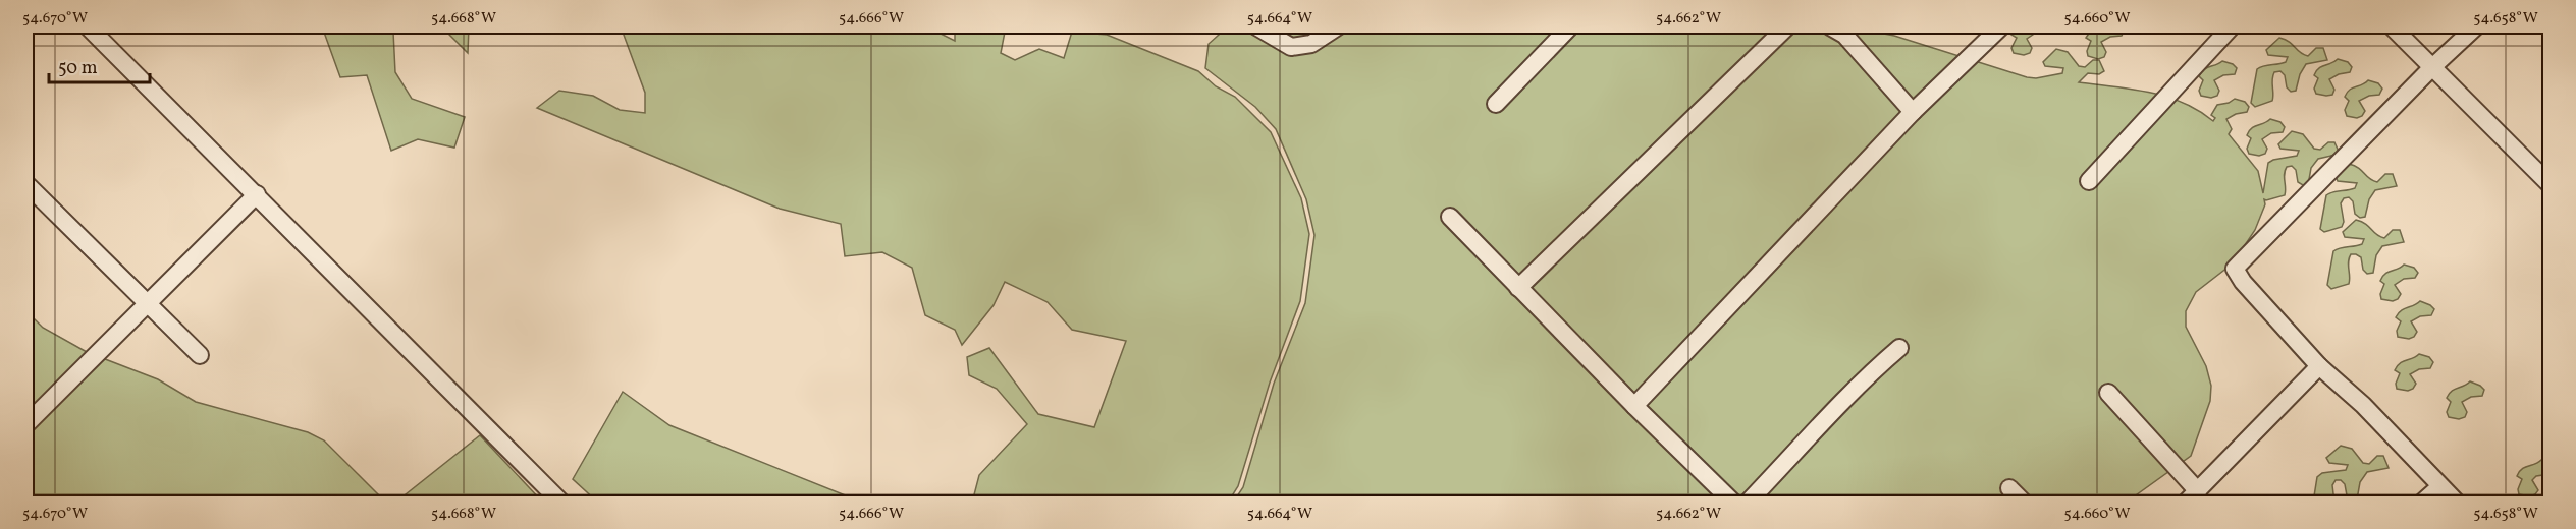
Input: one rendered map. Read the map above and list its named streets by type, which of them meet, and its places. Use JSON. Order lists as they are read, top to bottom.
{
  "scale_bar": "50 m",
  "coordinates": [
    "54.670°W",
    "54.668°W",
    "54.666°W",
    "54.664°W",
    "54.662°W",
    "54.660°W",
    "54.658°W"
  ]
}
